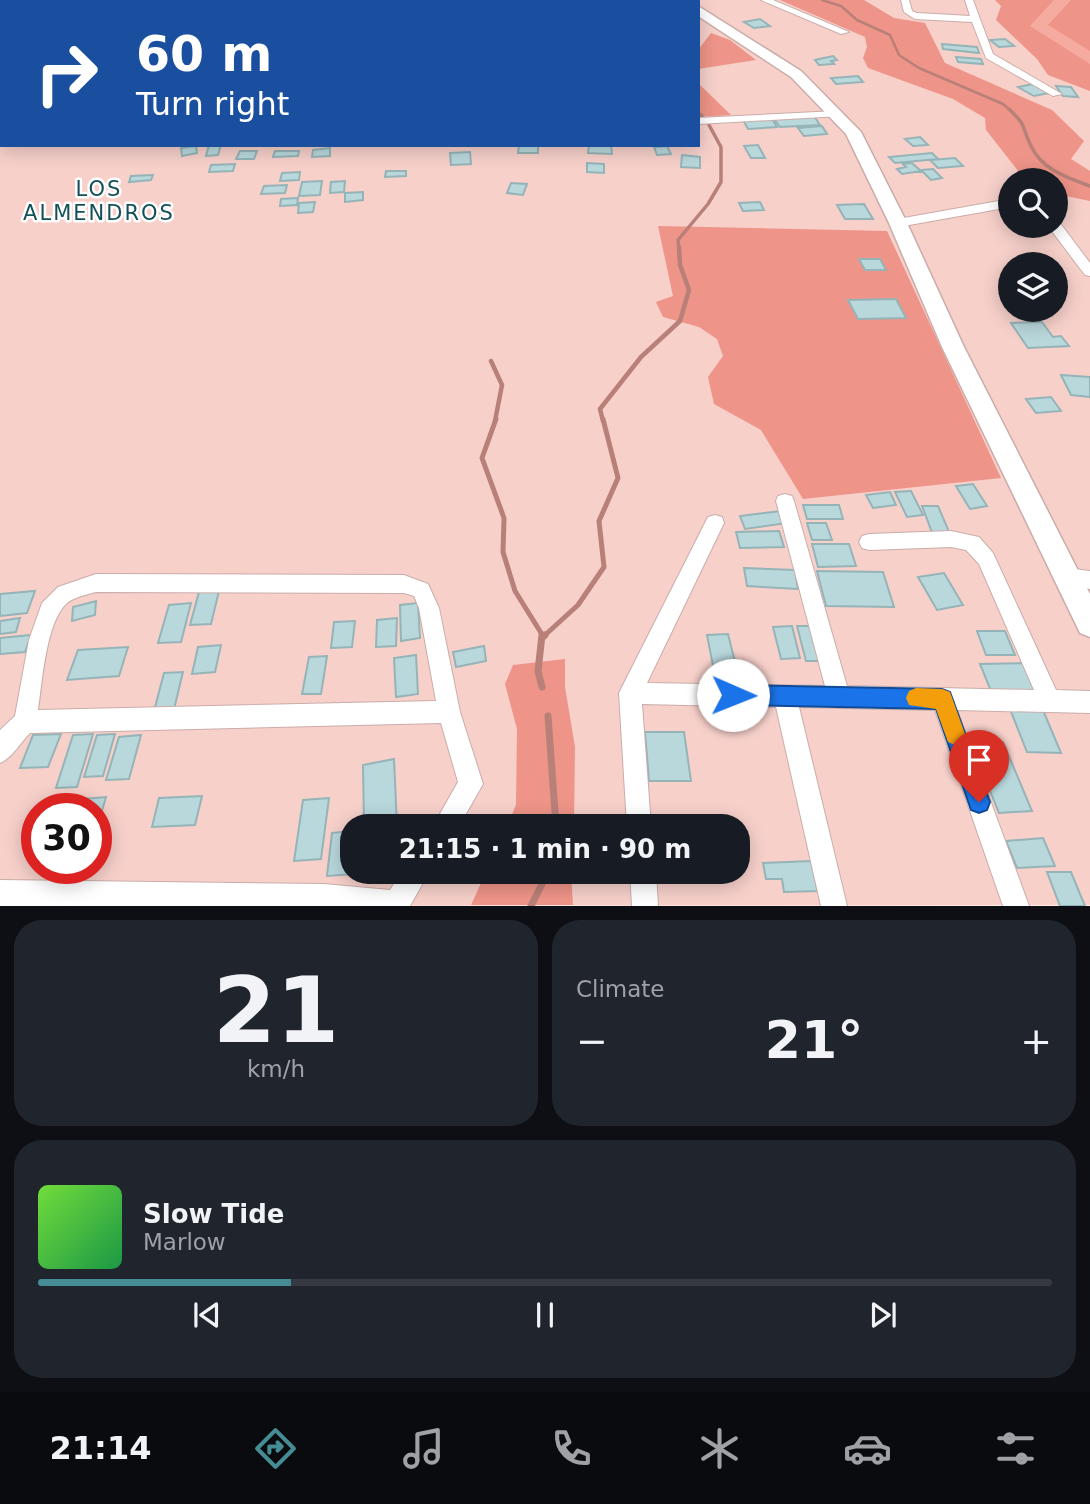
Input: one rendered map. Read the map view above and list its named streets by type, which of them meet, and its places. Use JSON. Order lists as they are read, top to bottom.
{
  "districts": ["LOS ALMENDROS"],
  "page": {
    "turn": ["60 m", "Turn right"],
    "limit": "30",
    "trip": "21:15 · 1 min · 90 m",
    "tile": [
      ["21", "km/h"],
      "Climate"
    ],
    "heat": ["−", "21°", "+"],
    "song": ["Slow Tide", "Marlow"],
    "tabs": "21:14"
  }
}
